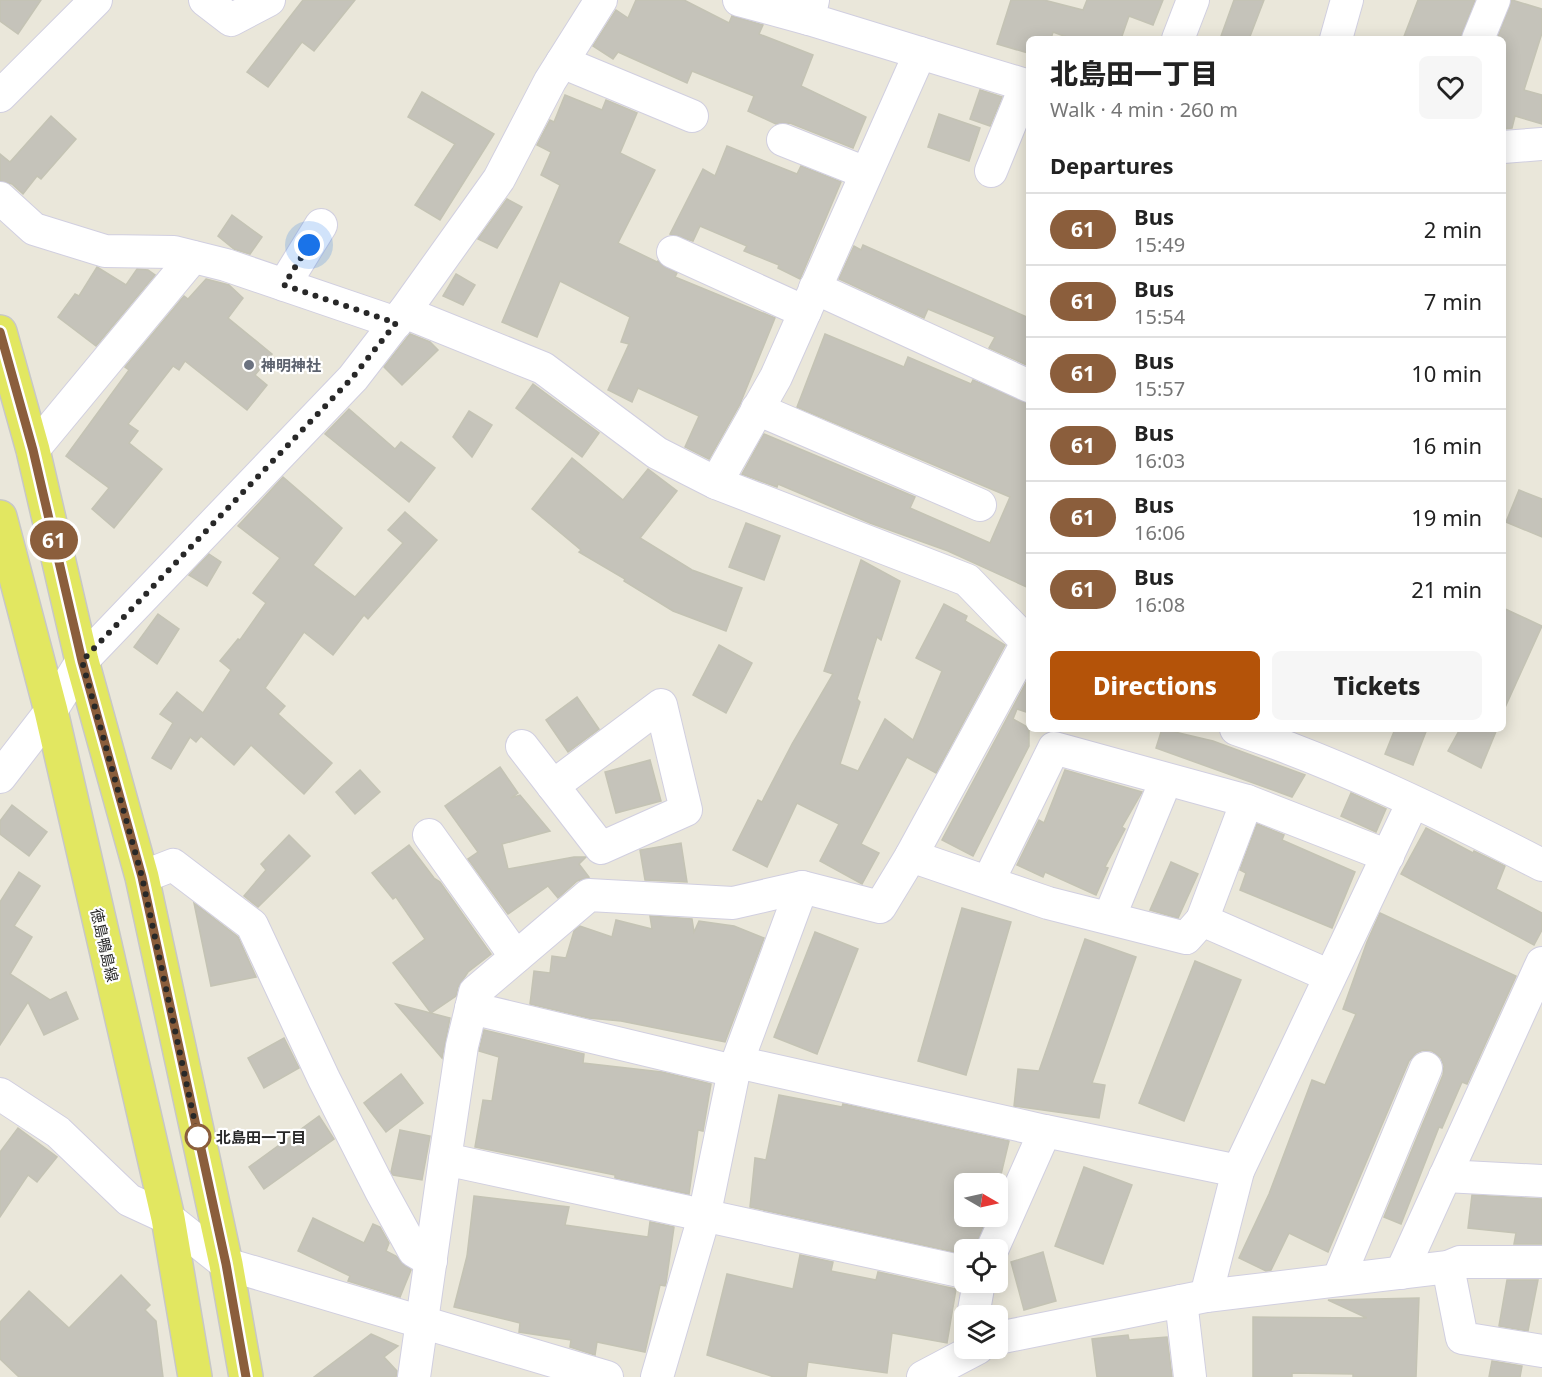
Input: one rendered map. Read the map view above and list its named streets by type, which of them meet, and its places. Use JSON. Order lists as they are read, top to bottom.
{
  "streets": {
    "main road": ["徳島鴨島線"]
  },
  "places": ["神明神社", "北島田一丁目"],
  "lines": ["bus line 61"],
  "north": "right",
  "page": {
    "on_map": "61",
    "heading": [
      ["北島田一丁目", "Walk · 4 min · 260 m"],
      "Departures"
    ],
    "list": [
      {
        "mark": "61",
        "name": "Bus",
        "note": "15:49",
        "value": "2 min"
      },
      {
        "mark": "61",
        "name": "Bus",
        "note": "15:54",
        "value": "7 min"
      },
      {
        "mark": "61",
        "name": "Bus",
        "note": "15:57",
        "value": "10 min"
      },
      {
        "mark": "61",
        "name": "Bus",
        "note": "16:03",
        "value": "16 min"
      },
      {
        "mark": "61",
        "name": "Bus",
        "note": "16:06",
        "value": "19 min"
      },
      {
        "mark": "61",
        "name": "Bus",
        "note": "16:08",
        "value": "21 min"
      }
    ],
    "buttons": ["Directions", "Tickets"]
  }
}
